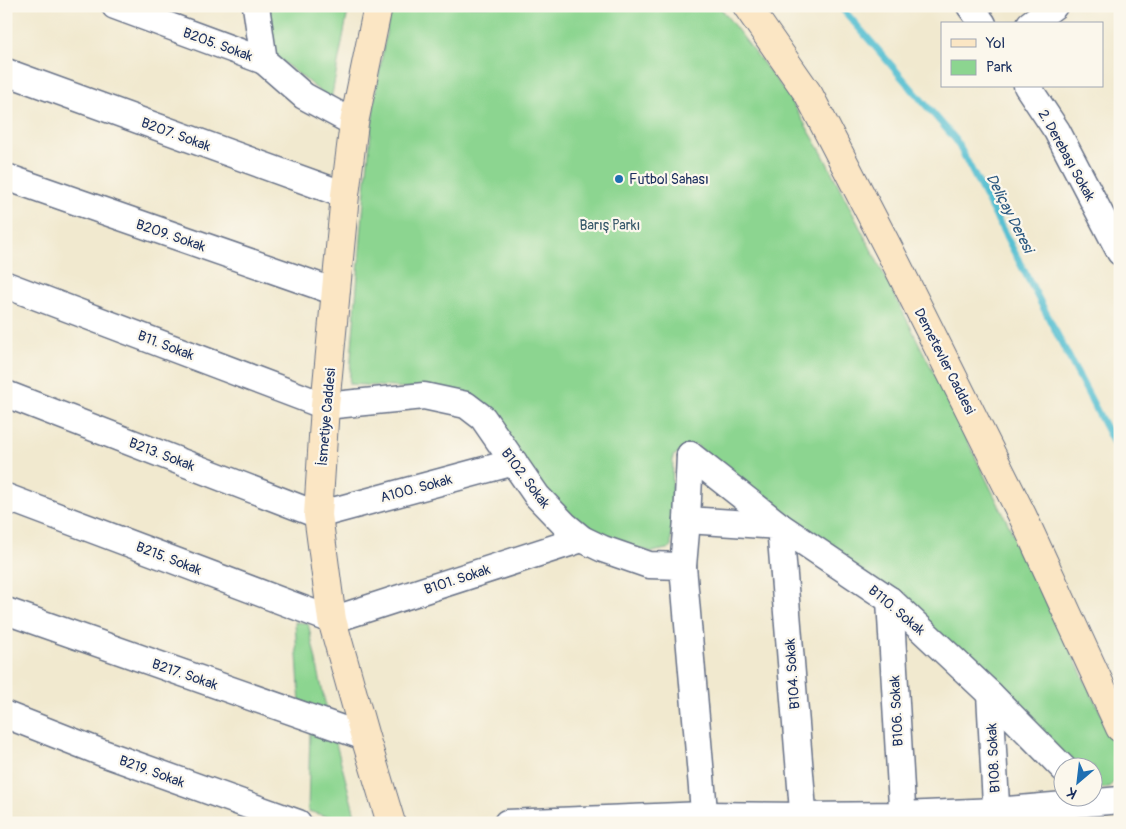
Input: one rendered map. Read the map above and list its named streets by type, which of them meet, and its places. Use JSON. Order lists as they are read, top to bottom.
{
  "streets": {
    "main road": ["Demetevler Caddesi", "İsmetiye Caddesi"],
    "street": [
      "B205. Sokak",
      "B207. Sokak",
      "2. Derebaşı Sokak",
      "B209. Sokak",
      "B11. Sokak",
      "B213. Sokak",
      "B102. Sokak",
      "A100. Sokak",
      "B215. Sokak",
      "B101. Sokak",
      "B110. Sokak",
      "B217. Sokak",
      "B104. Sokak",
      "B106. Sokak",
      "B108. Sokak",
      "B219. Sokak"
    ]
  },
  "crossings": [
    ["B207. Sokak", "İsmetiye Caddesi"],
    ["B209. Sokak", "İsmetiye Caddesi"],
    ["B11. Sokak", "İsmetiye Caddesi"],
    ["B11. Sokak", "B102. Sokak"],
    ["İsmetiye Caddesi", "B213. Sokak"],
    ["İsmetiye Caddesi", "B102. Sokak"],
    ["İsmetiye Caddesi", "A100. Sokak"],
    ["İsmetiye Caddesi", "B215. Sokak"],
    ["İsmetiye Caddesi", "B101. Sokak"],
    ["İsmetiye Caddesi", "B217. Sokak"],
    ["B213. Sokak", "A100. Sokak"],
    ["B102. Sokak", "A100. Sokak"],
    ["B102. Sokak", "B101. Sokak"],
    ["B215. Sokak", "B101. Sokak"],
    ["B110. Sokak", "B104. Sokak"],
    ["B110. Sokak", "B106. Sokak"],
    ["B110. Sokak", "B108. Sokak"]
  ],
  "water": ["Deliçay Deresi"],
  "parks": ["Barış Parkı"],
  "places": ["Futbol Sahası"],
  "legend": ["Yol", "Park"],
  "north": "bottom left"
}
